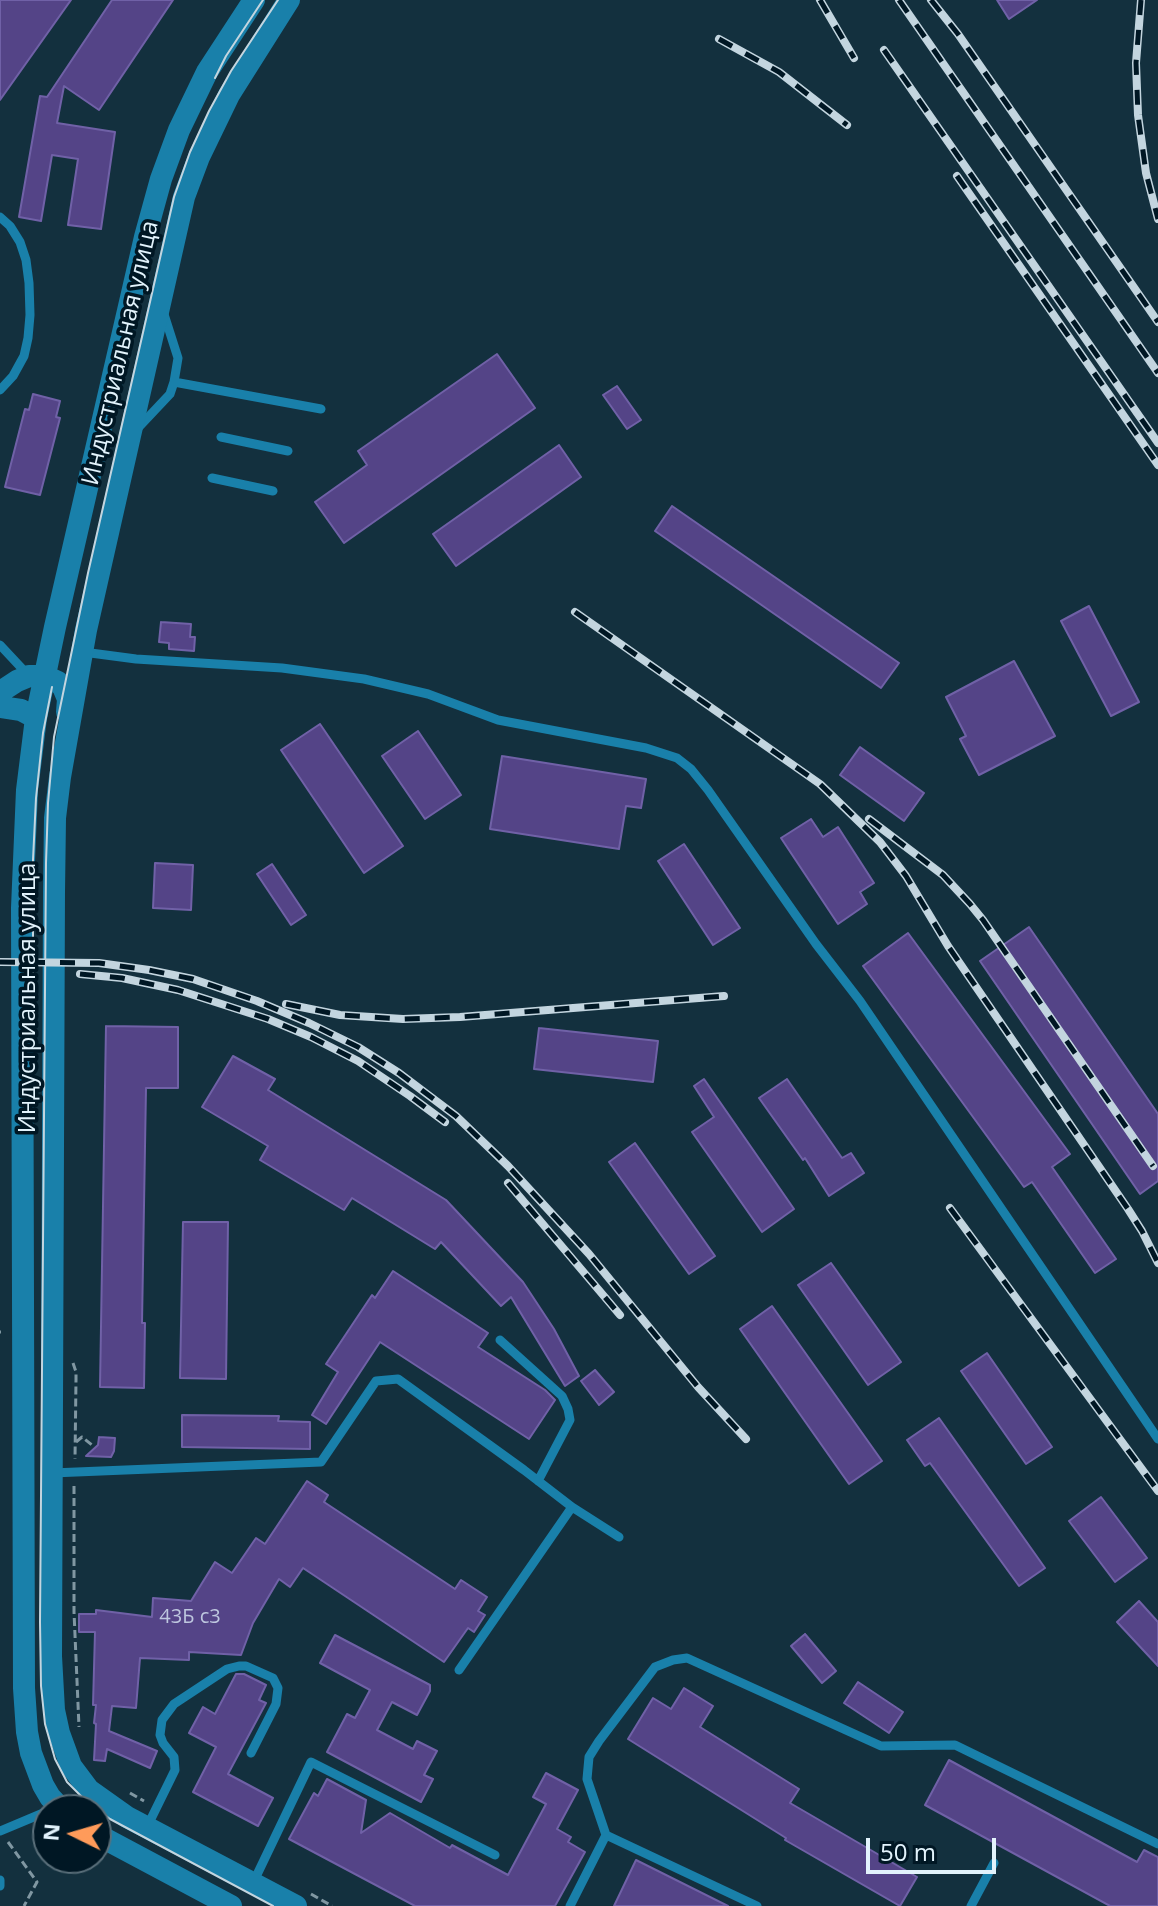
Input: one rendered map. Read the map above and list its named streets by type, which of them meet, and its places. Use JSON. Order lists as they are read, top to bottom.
{
  "streets": {
    "main road": ["Индустриальная улица"]
  },
  "house_numbers": ["43Б с3"],
  "scale_bar": "50 m",
  "north": "left"
}
